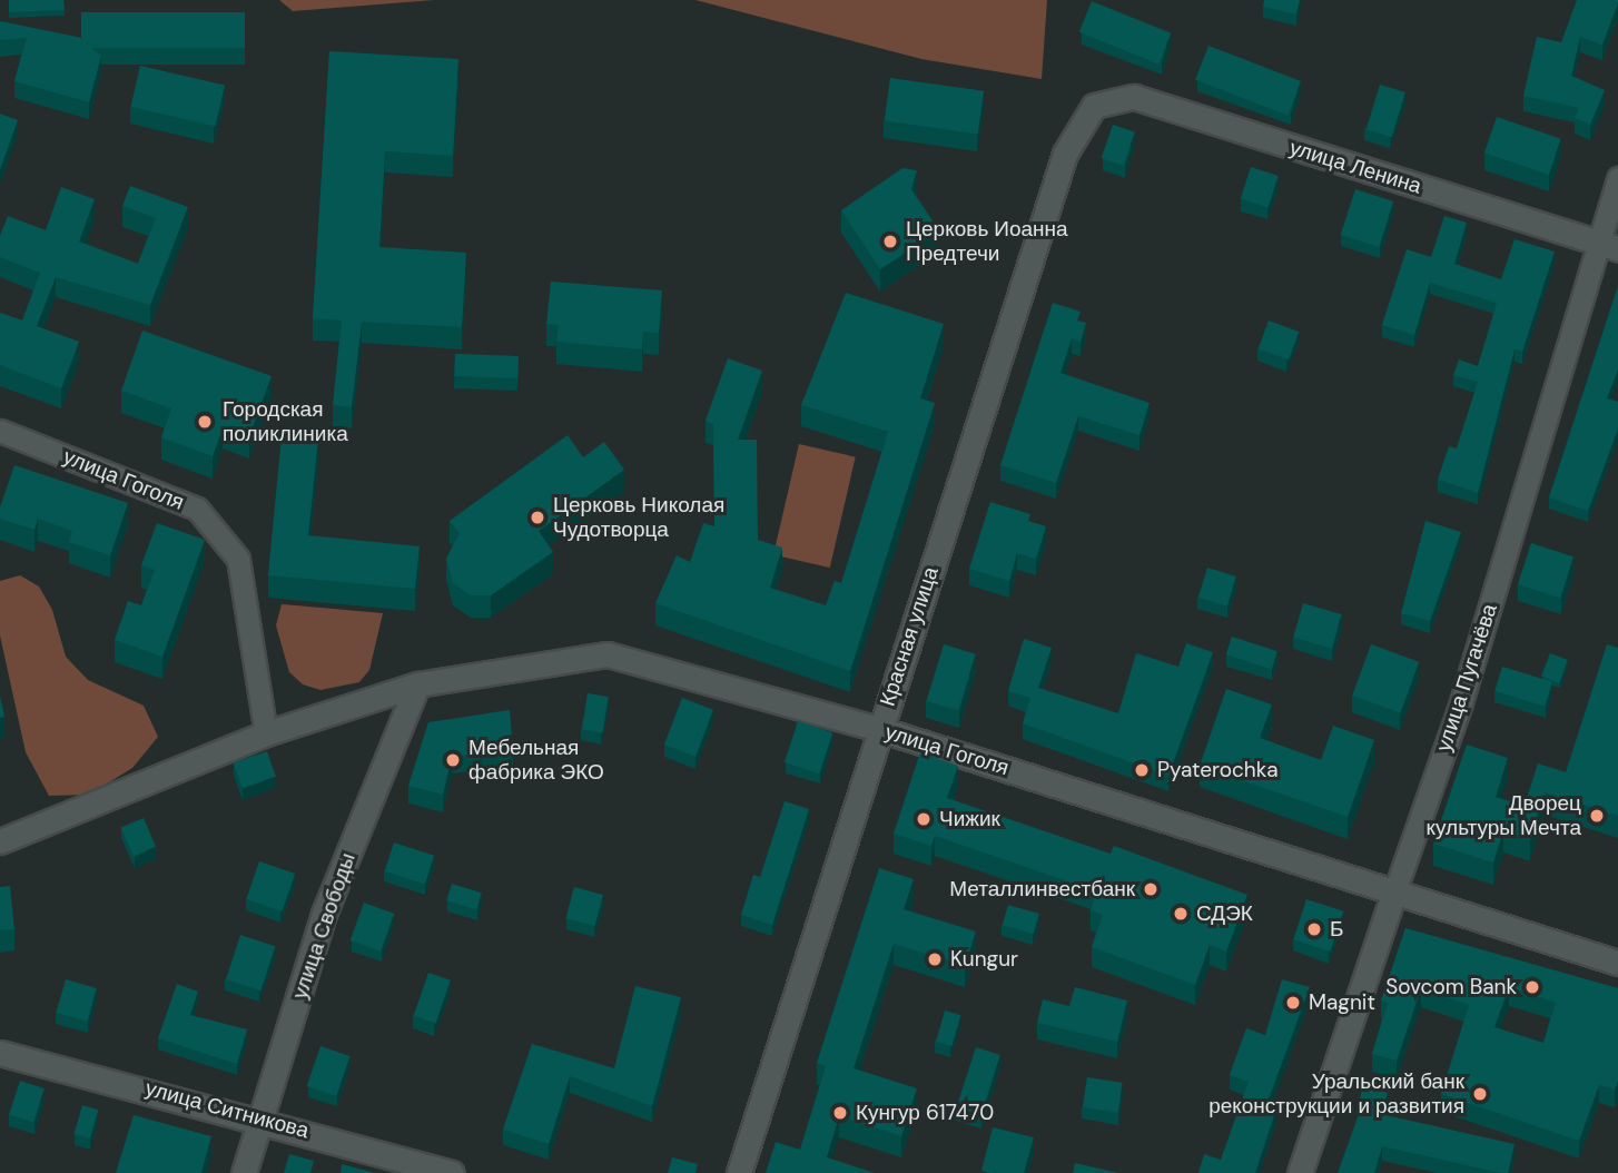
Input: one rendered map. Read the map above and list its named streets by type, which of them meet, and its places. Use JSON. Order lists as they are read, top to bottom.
{
  "streets": {
    "street": [
      "улица Ленина",
      "улица Гоголя",
      "Красная улица",
      "улица Пугачёва",
      "улица Свободы",
      "улица Ситникова"
    ]
  },
  "crossings": [
    ["улица Ленина", "Красная улица"],
    ["улица Ленина", "улица Пугачёва"],
    ["улица Гоголя", "Красная улица"],
    ["улица Гоголя", "улица Пугачёва"],
    ["улица Гоголя", "улица Свободы"],
    ["улица Свободы", "улица Ситникова"]
  ],
  "places": [
    "Церковь Иоанна Предтечи",
    "Городская поликлиника",
    "Церковь Николая Чудотворца",
    "Мебельная фабрика ЭКО",
    "Pyaterochka",
    "Дворец культуры Мечта",
    "Чижик",
    "Металлинвестбанк",
    "СДЭК",
    "Б",
    "Kungur",
    "Sovcom Bank",
    "Magnit",
    "Уральский банк реконструкции и развития",
    "Кунгур 617470"
  ]
}
